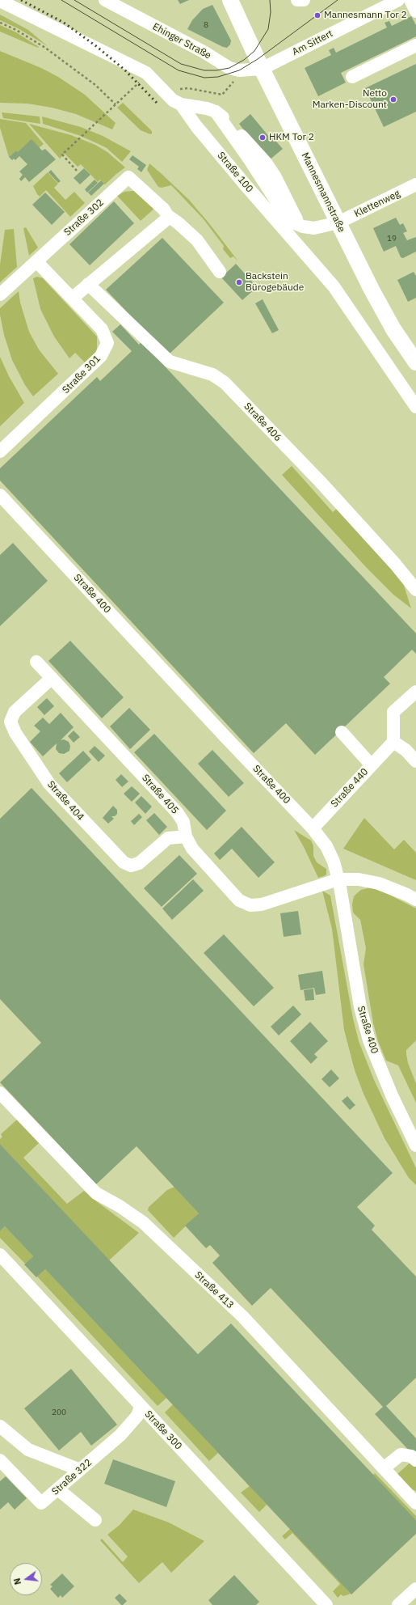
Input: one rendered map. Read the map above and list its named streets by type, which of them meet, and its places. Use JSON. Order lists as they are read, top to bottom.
{
  "streets": {
    "main road": ["Mannesmannstraße"],
    "street": [
      "Ehinger Straße",
      "Am Sittert",
      "Straße 100",
      "Klettenweg",
      "Straße 302",
      "Straße 301",
      "Straße 406",
      "Straße 400",
      "Straße 440",
      "Straße 405",
      "Straße 404",
      "Straße 413",
      "Straße 300",
      "Straße 322"
    ]
  },
  "crossings": [
    ["Ehinger Straße", "Am Sittert"],
    ["Ehinger Straße", "Mannesmannstraße"],
    ["Am Sittert", "Mannesmannstraße"],
    ["Straße 100", "Klettenweg"],
    ["Mannesmannstraße", "Klettenweg"],
    ["Straße 302", "Straße 301"],
    ["Straße 400", "Straße 440"],
    ["Straße 400", "Straße 405"],
    ["Straße 405", "Straße 404"],
    ["Straße 300", "Straße 322"]
  ],
  "places": [
    "Mannesmann Tor 2",
    "Netto Marken-Discount",
    "HKM Tor 2",
    "Backstein Bürogebäude"
  ],
  "house_numbers": ["8", "19", "200"],
  "north": "left"
}
